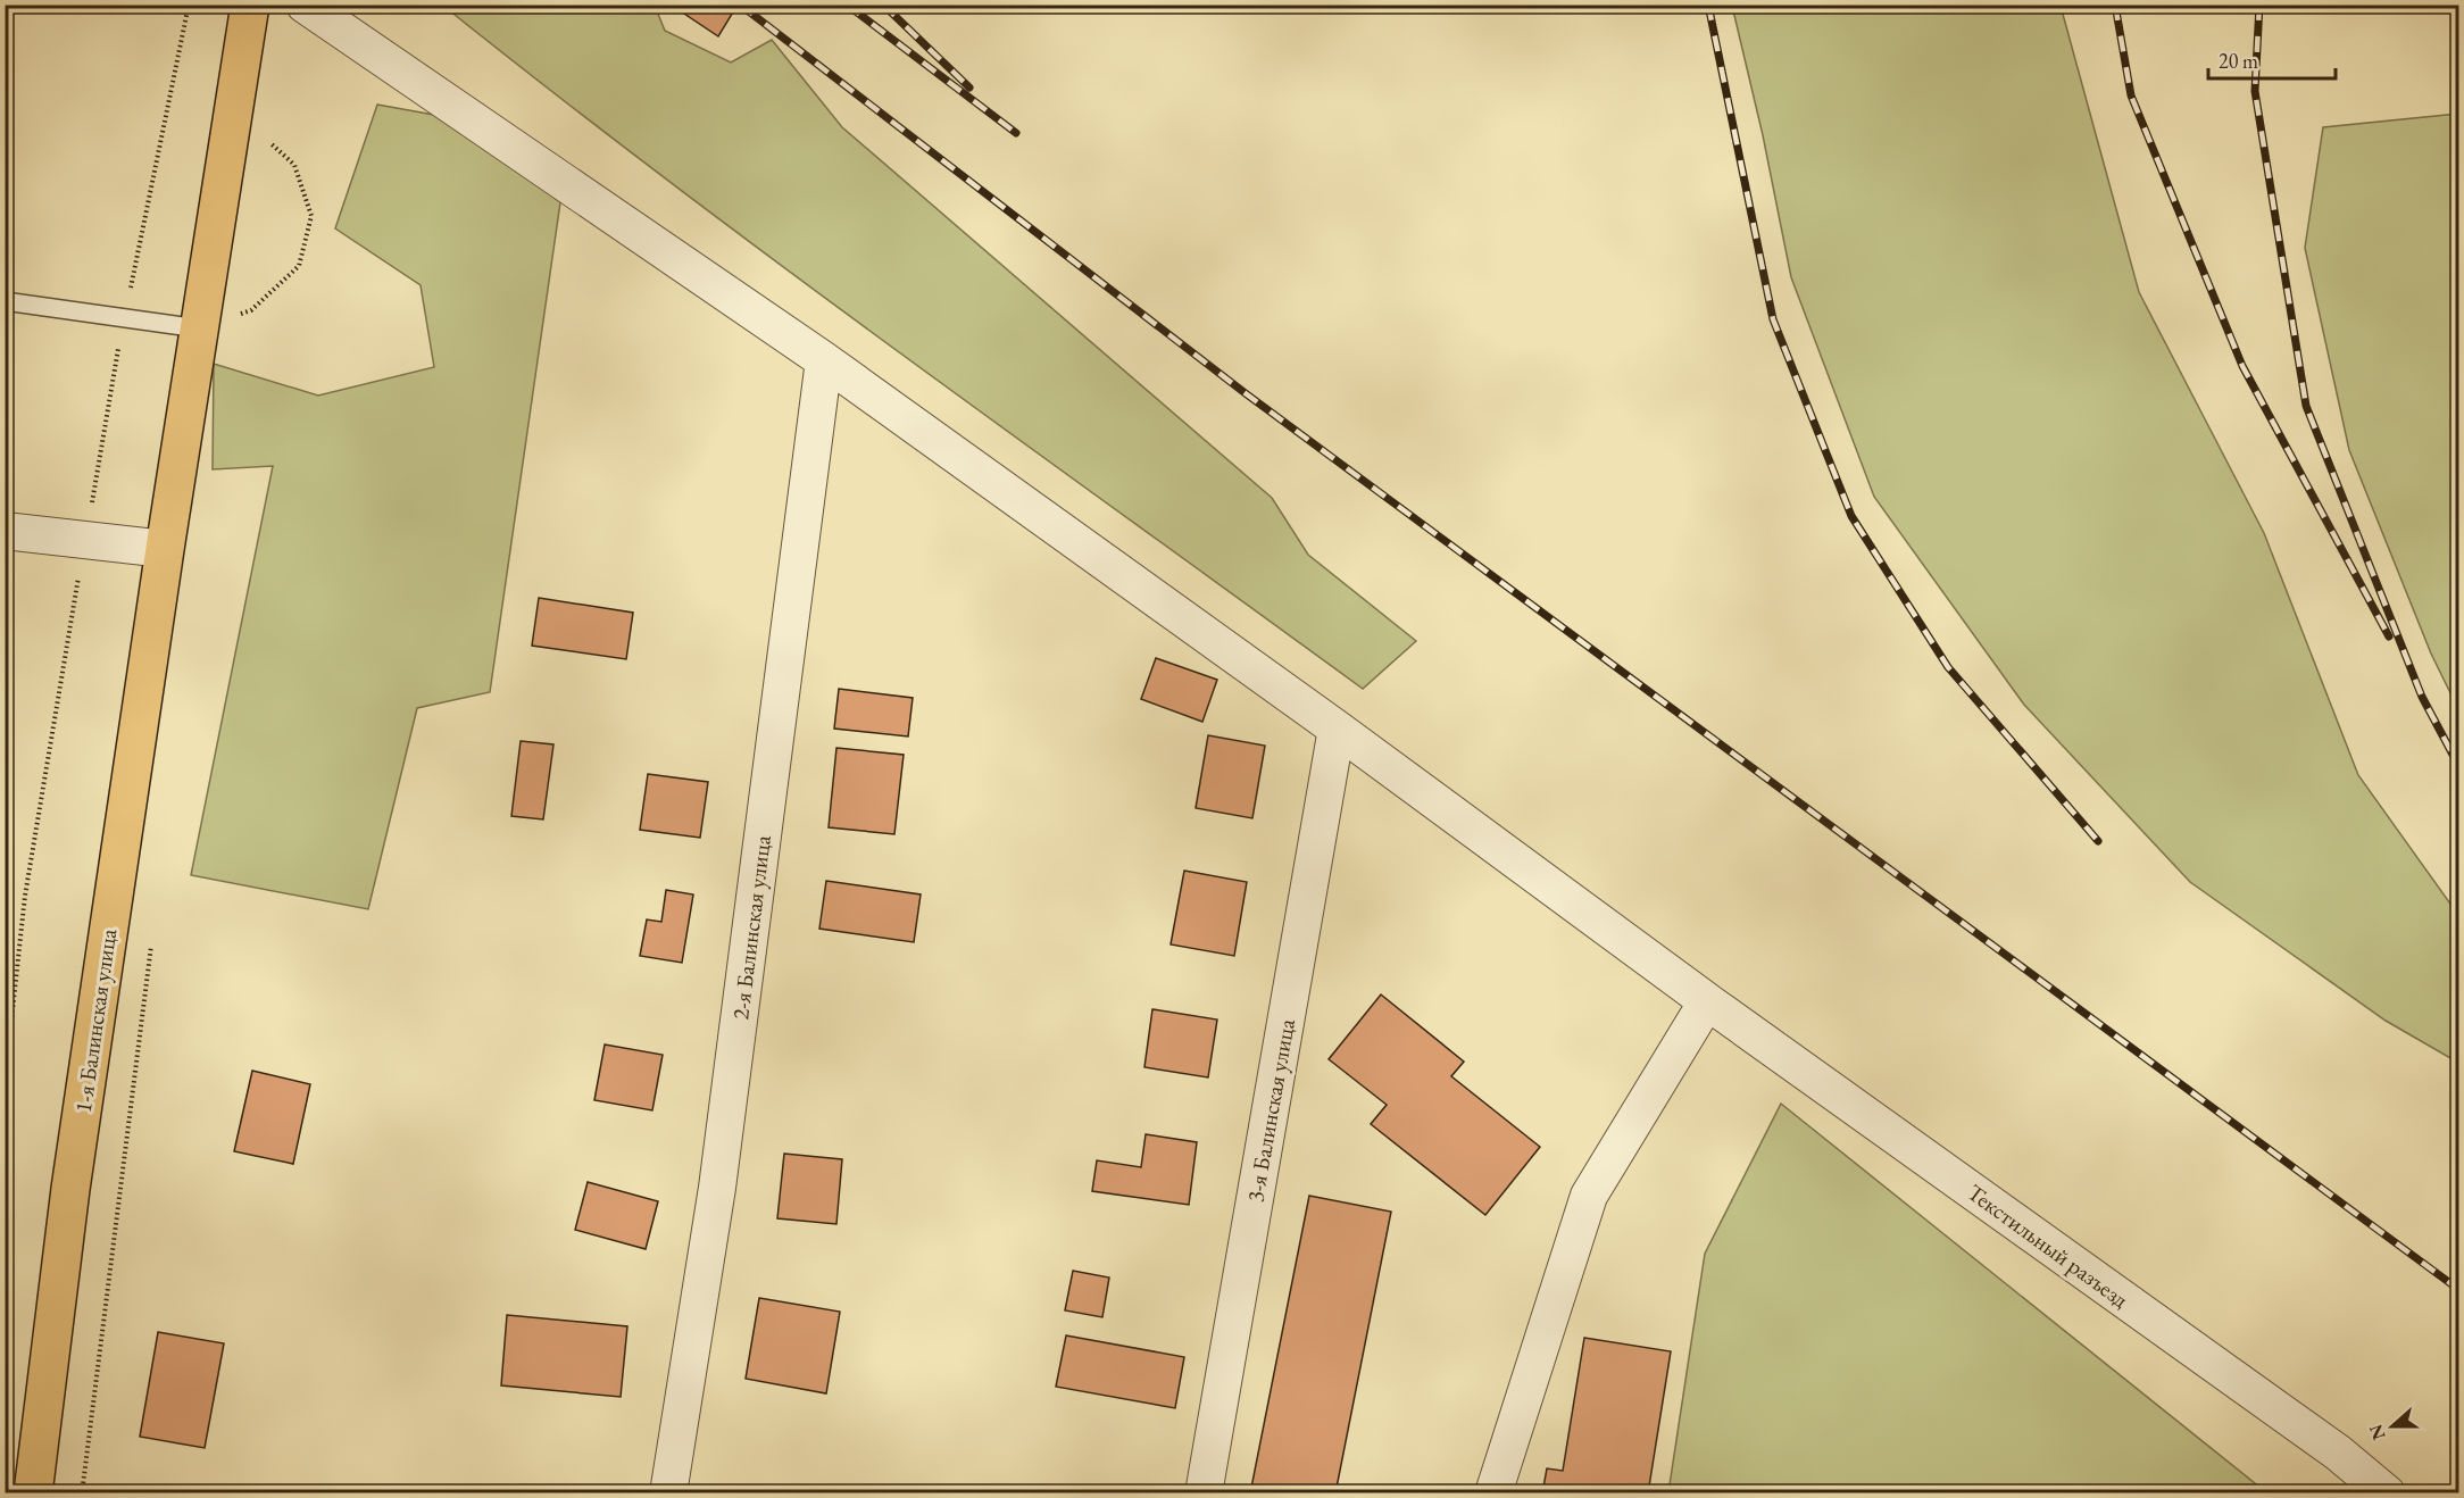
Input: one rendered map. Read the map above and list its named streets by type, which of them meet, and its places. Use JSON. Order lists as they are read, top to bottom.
{
  "streets": {
    "main road": ["1-я Балинская улица"],
    "street": ["2-я Балинская улица", "3-я Балинская улица", "Текстильный разъезд"]
  },
  "crossings": [
    ["2-я Балинская улица", "Текстильный разъезд"],
    ["3-я Балинская улица", "Текстильный разъезд"]
  ],
  "scale_bar": "20 m",
  "north": "left"
}
